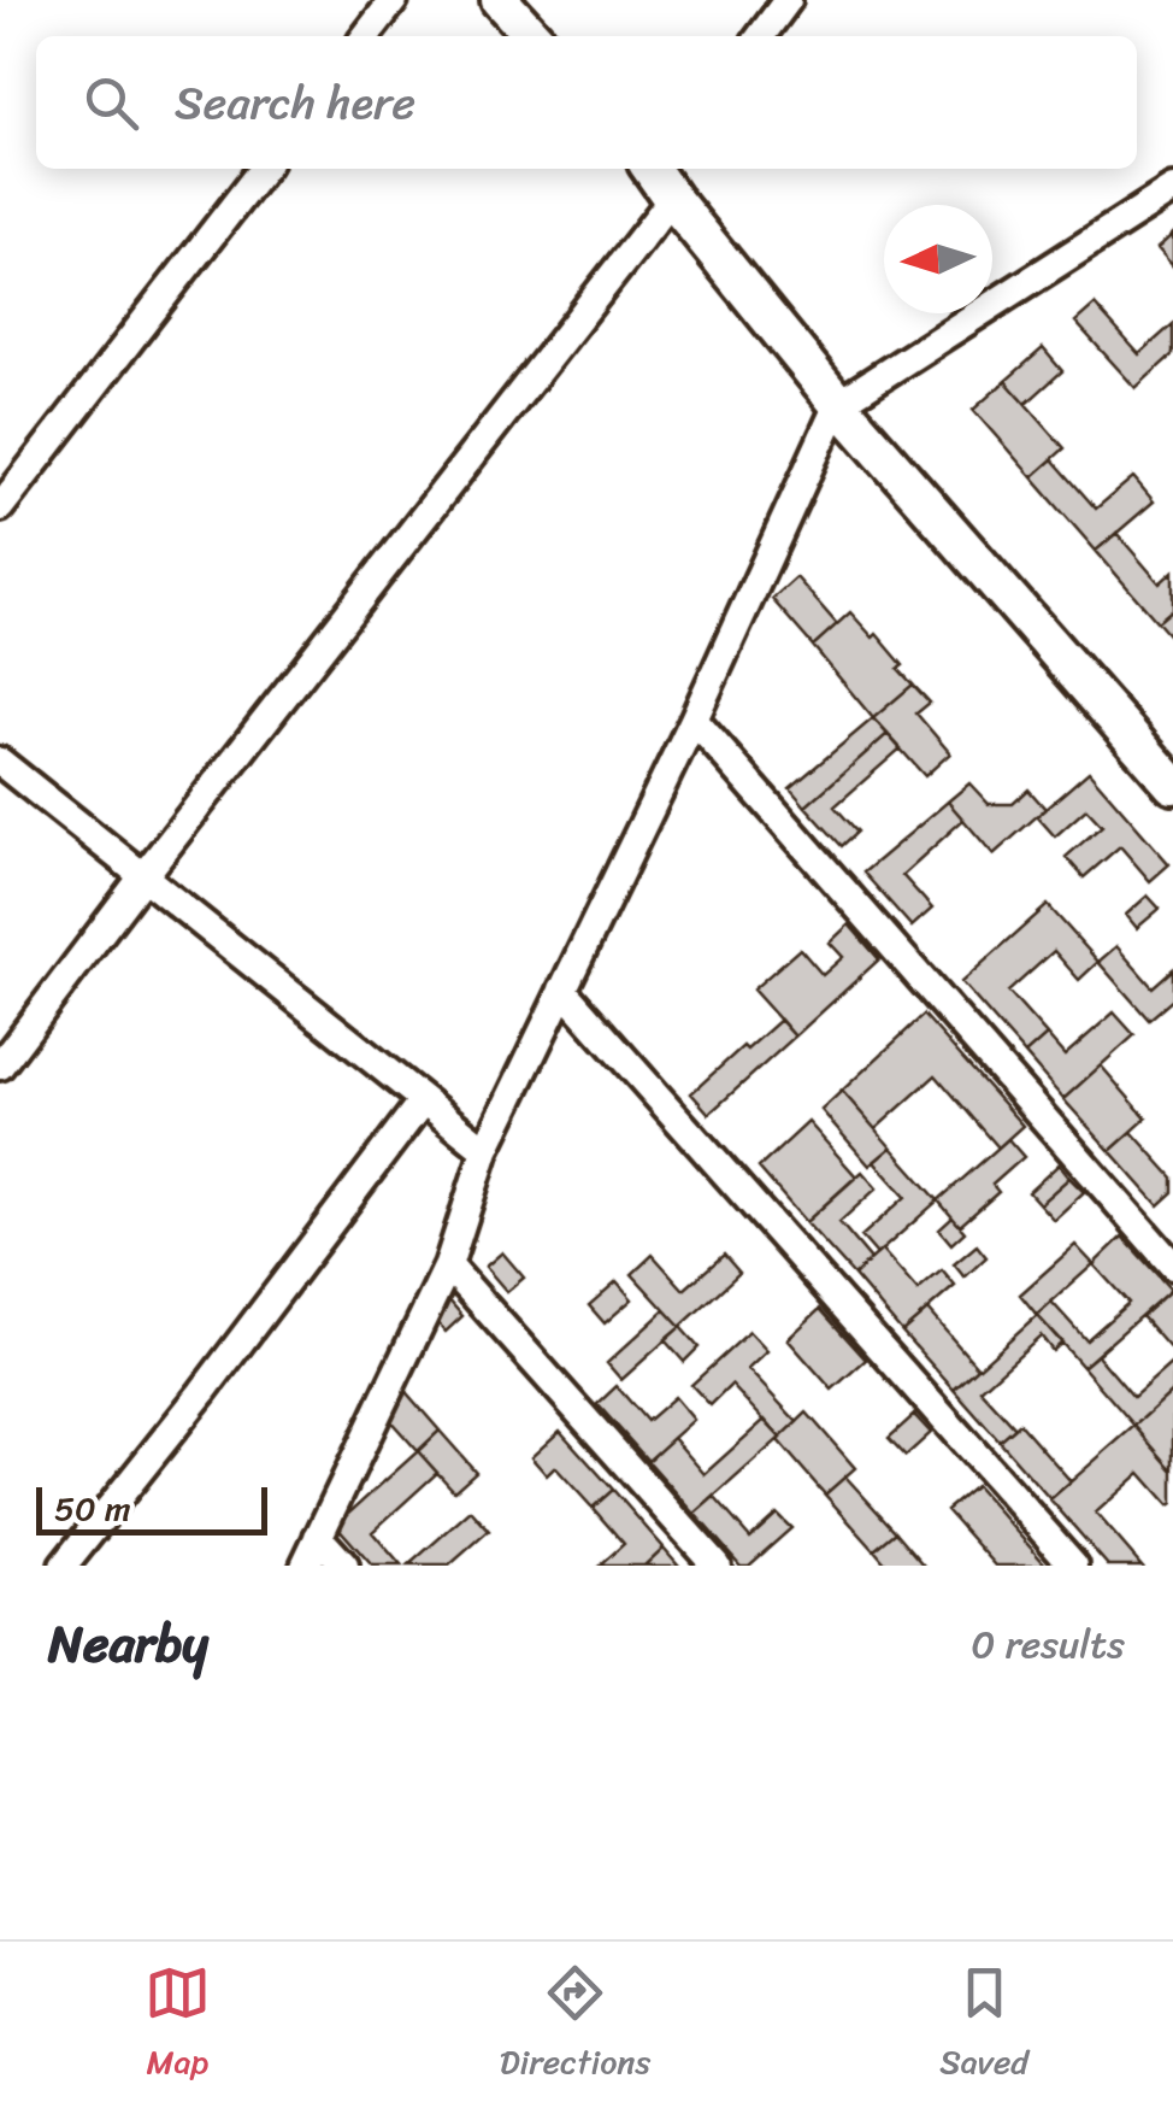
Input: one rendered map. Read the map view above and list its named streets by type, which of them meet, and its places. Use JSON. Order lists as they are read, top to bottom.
{
  "scale_bar": "50 m",
  "north": "left",
  "page": {
    "search": "Search here",
    "scale": "50 m",
    "heading": ["Nearby", "0 results"],
    "nav": ["Map", "Directions", "Saved"]
  }
}
